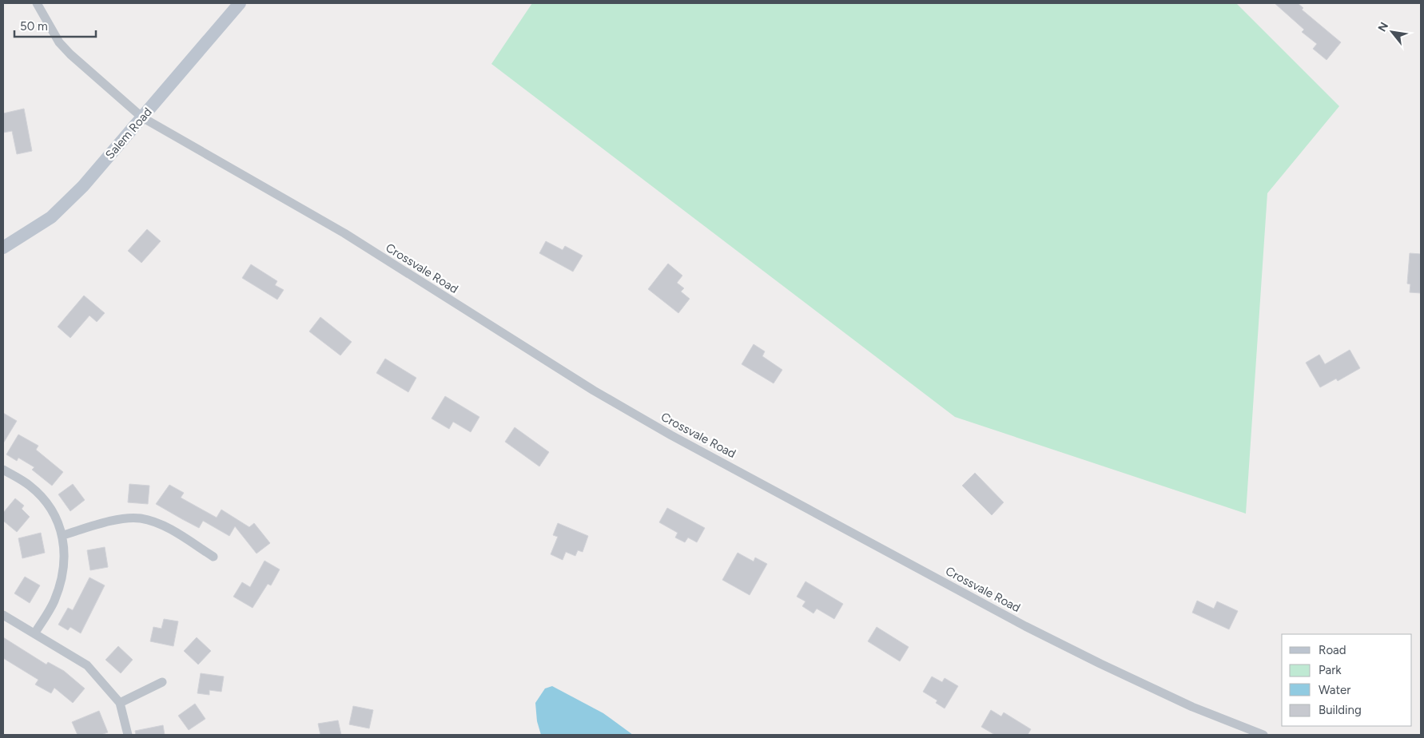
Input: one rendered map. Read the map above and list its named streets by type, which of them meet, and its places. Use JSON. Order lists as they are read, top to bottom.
{
  "streets": {
    "street": ["Salem Road", "Crossvale Road"]
  },
  "crossings": [
    ["Salem Road", "Crossvale Road"]
  ],
  "legend": [
    "Road",
    "Park",
    "Water",
    "Building"
  ],
  "scale_bar": "50 m",
  "north": "top left"
}
